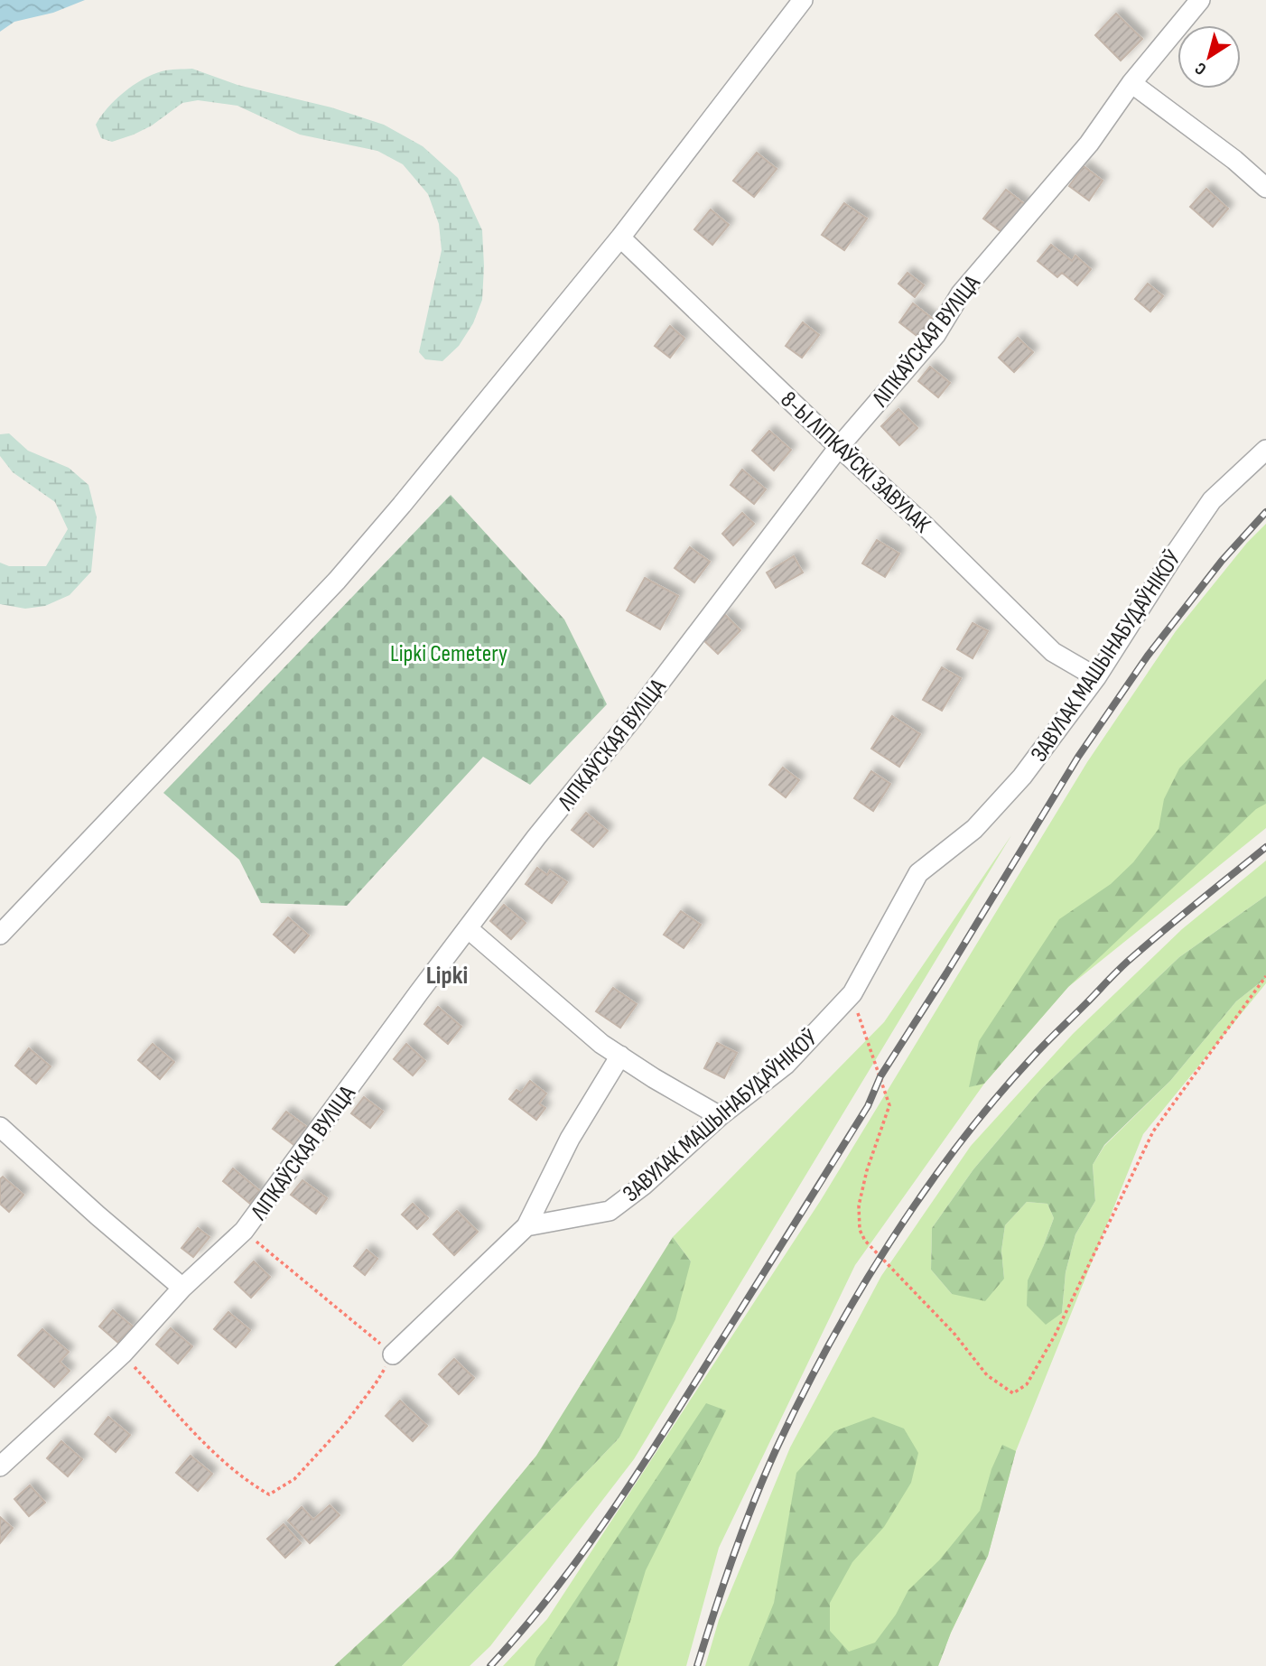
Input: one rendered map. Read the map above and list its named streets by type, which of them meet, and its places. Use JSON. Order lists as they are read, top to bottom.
{
  "streets": {
    "street": ["ЛІПКАЎСКАЯ ВУЛІЦА", "8-Ы ЛІПКАЎСКІ ЗАВУЛАК", "ЗАВУЛАК МАШЫНАБУДАЎНІКОЎ"]
  },
  "crossings": [
    ["ЛІПКАЎСКАЯ ВУЛІЦА", "8-Ы ЛІПКАЎСКІ ЗАВУЛАК"],
    ["8-Ы ЛІПКАЎСКІ ЗАВУЛАК", "ЗАВУЛАК МАШЫНАБУДАЎНІКОЎ"]
  ],
  "districts": ["Lipki"],
  "parks": ["Lipki Cemetery"],
  "north": "bottom left"
}
